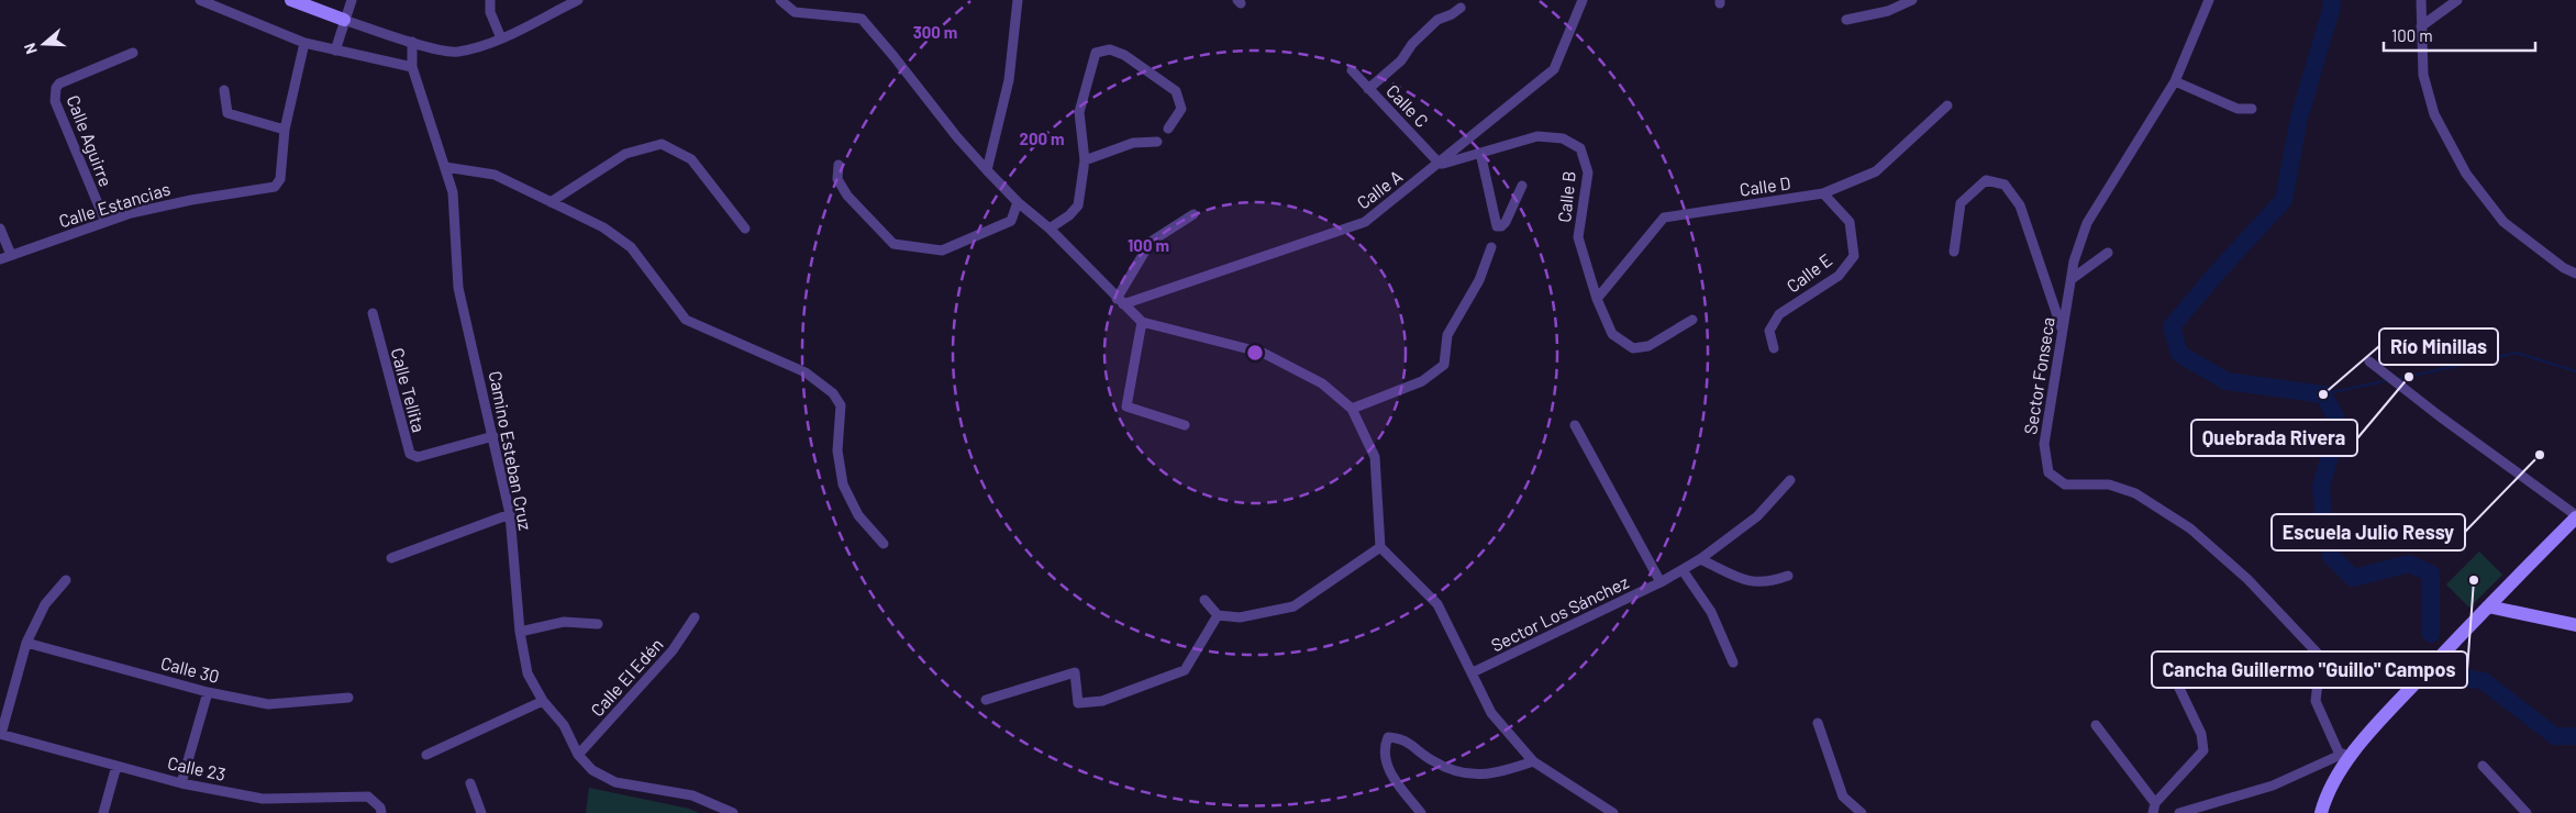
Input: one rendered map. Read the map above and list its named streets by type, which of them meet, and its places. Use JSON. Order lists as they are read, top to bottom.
{
  "streets": {
    "street": [
      "Calle C",
      "Calle Aguirre",
      "Calle D",
      "Calle A",
      "Calle B",
      "Calle Estancias",
      "Calle E",
      "Sector Fonseca",
      "Calle Tellita",
      "Camino Esteban Cruz",
      "Sector Los Sánchez",
      "Calle 30",
      "Calle El Edén",
      "Calle 23"
    ]
  },
  "crossings": [
    ["Calle C", "Calle A"],
    ["Calle C", "Calle B"],
    ["Calle Aguirre", "Calle Estancias"],
    ["Calle D", "Calle B"],
    ["Calle D", "Calle E"],
    ["Calle A", "Calle B"],
    ["Calle Tellita", "Camino Esteban Cruz"],
    ["Camino Esteban Cruz", "Calle El Edén"]
  ],
  "places": [
    "Quebrada Rivera",
    "Río Minillas",
    "Escuela Julio Ressy",
    "Cancha Guillermo \"Guillo\" Campos"
  ],
  "scale_bar": "100 m",
  "north": "left",
  "rings": ["300 m", "200 m", "100 m"]
}
